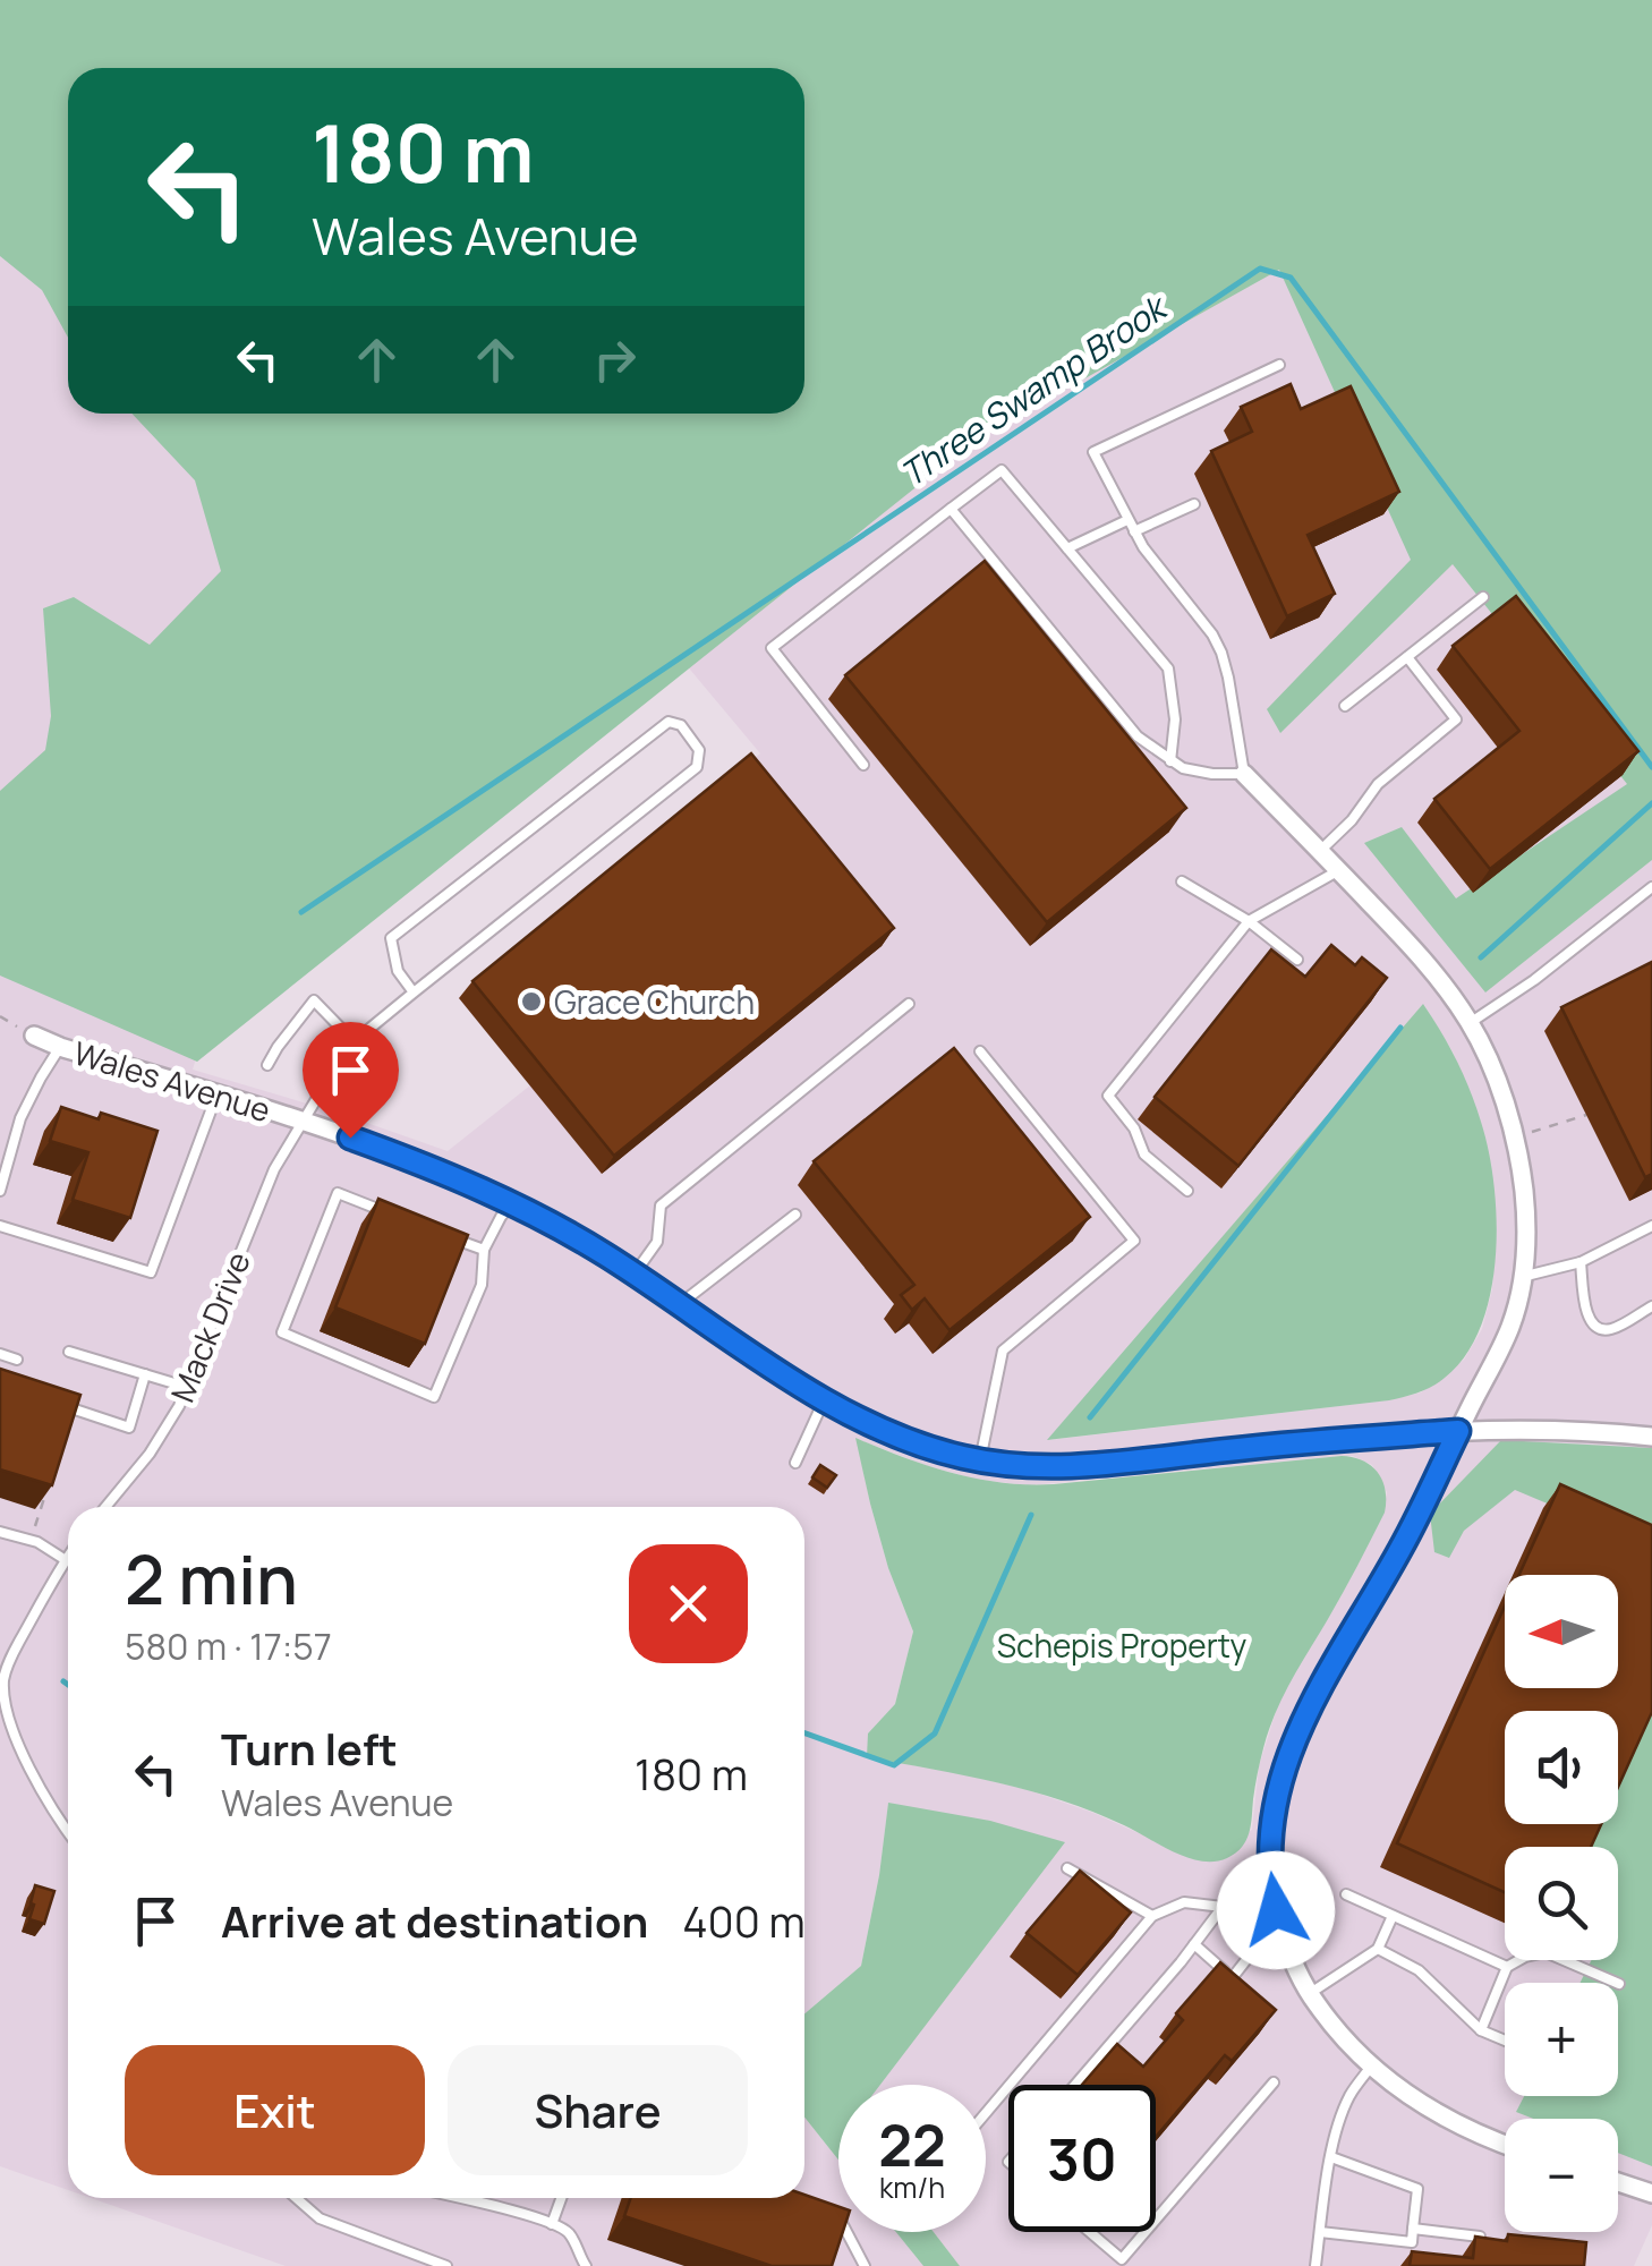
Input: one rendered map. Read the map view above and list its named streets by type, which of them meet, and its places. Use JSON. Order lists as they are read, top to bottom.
{
  "streets": {
    "street": ["Wales Avenue"],
    "lane": ["Mack Drive"]
  },
  "crossings": [
    ["Wales Avenue", "Mack Drive"]
  ],
  "water": ["Three Swamp Brook"],
  "parks": ["Schepis Property"],
  "places": ["Grace Church"],
  "north": "left",
  "page": {
    "turn": ["180 m", "Wales Avenue"],
    "heading": ["2 min", "580 m · 17:57"],
    "map_buttons": ["+", "−"],
    "list": [
      {
        "name": "Turn left",
        "note": "Wales Avenue",
        "value": "180 m"
      },
      {
        "name": "Arrive at destination",
        "value": "400 m"
      }
    ],
    "buttons": ["Exit", "Share"],
    "speed": "22 km/h",
    "limit": "30"
  }
}
